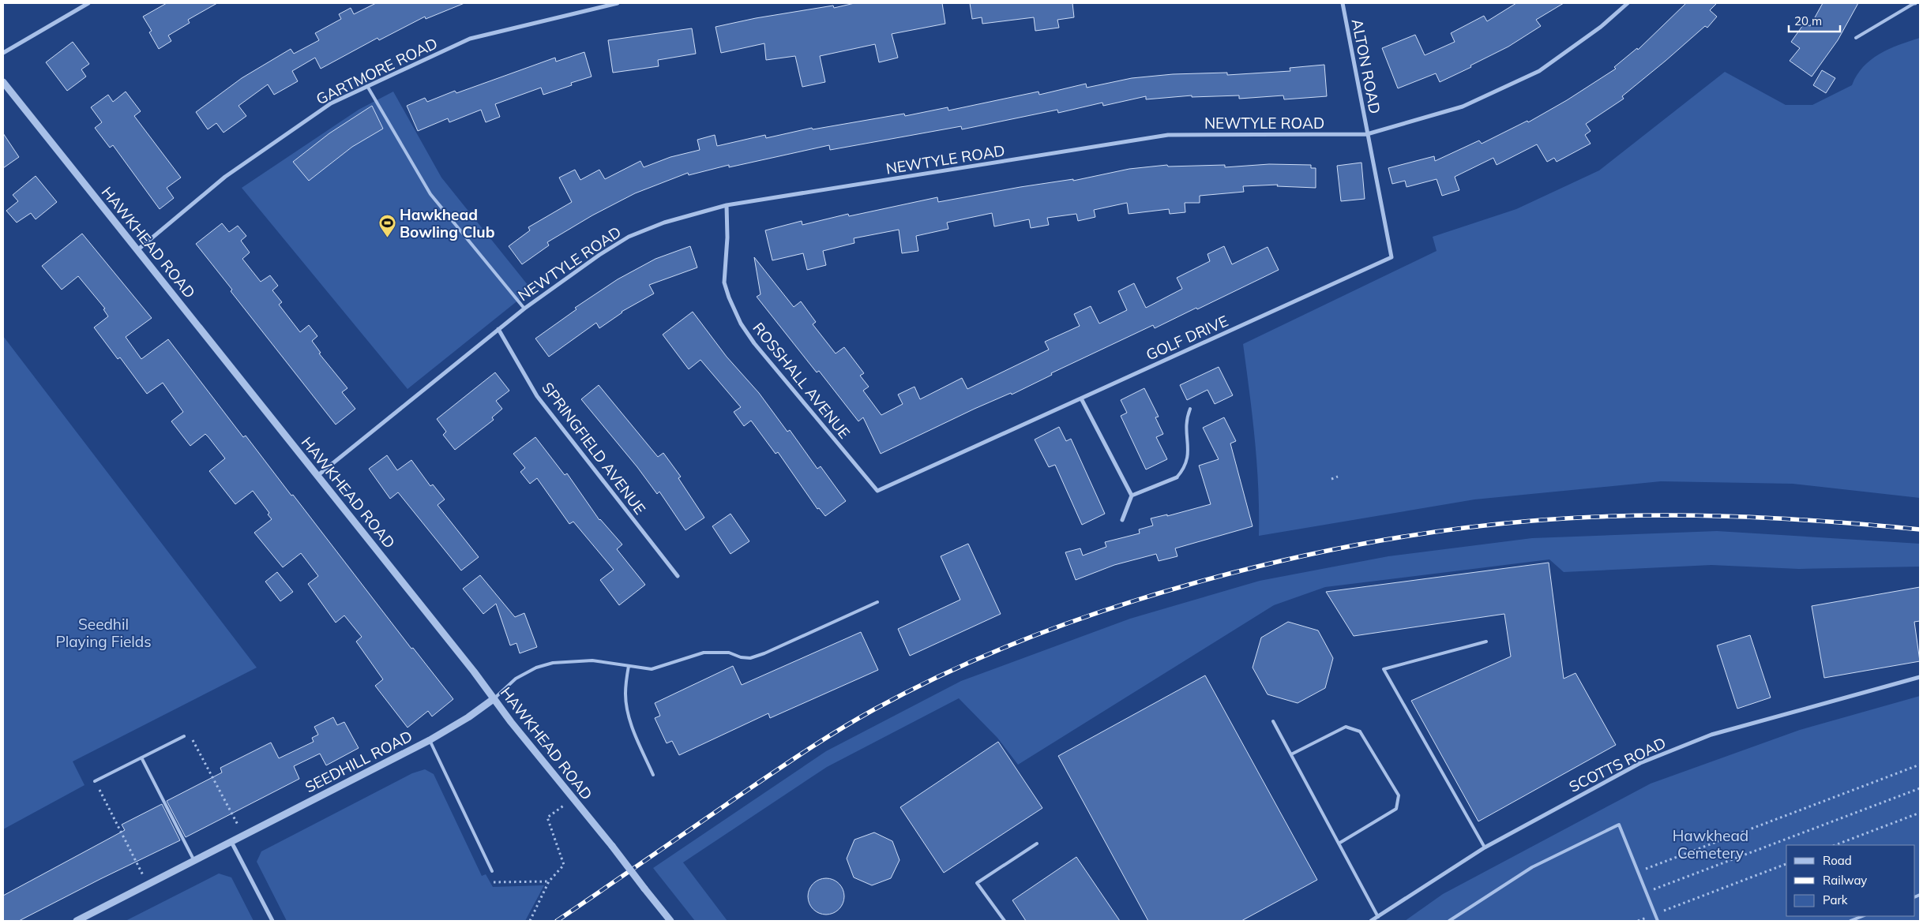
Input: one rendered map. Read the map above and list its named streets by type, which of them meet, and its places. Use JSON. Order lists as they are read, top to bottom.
{
  "streets": {
    "street": [
      "ALTON ROAD",
      "GARTMORE ROAD",
      "NEWTYLE ROAD",
      "HAWKHEAD ROAD",
      "GOLF DRIVE",
      "ROSSHALL AVENUE",
      "SPRINGFIELD AVENUE",
      "SEEDHILL ROAD",
      "SCOTTS ROAD"
    ]
  },
  "crossings": [
    ["ALTON ROAD", "NEWTYLE ROAD"],
    ["ALTON ROAD", "GOLF DRIVE"],
    ["GARTMORE ROAD", "HAWKHEAD ROAD"],
    ["NEWTYLE ROAD", "HAWKHEAD ROAD"],
    ["NEWTYLE ROAD", "GOLF DRIVE"],
    ["NEWTYLE ROAD", "ROSSHALL AVENUE"],
    ["NEWTYLE ROAD", "SPRINGFIELD AVENUE"],
    ["HAWKHEAD ROAD", "SEEDHILL ROAD"],
    ["GOLF DRIVE", "ROSSHALL AVENUE"]
  ],
  "parks": ["Seedhil Playing Fields", "Hawkhead Cemetery"],
  "places": {
    "sports": ["Hawkhead Bowling Club"]
  },
  "legend": ["Road", "Railway", "Park"],
  "scale_bar": "20 m"
}
